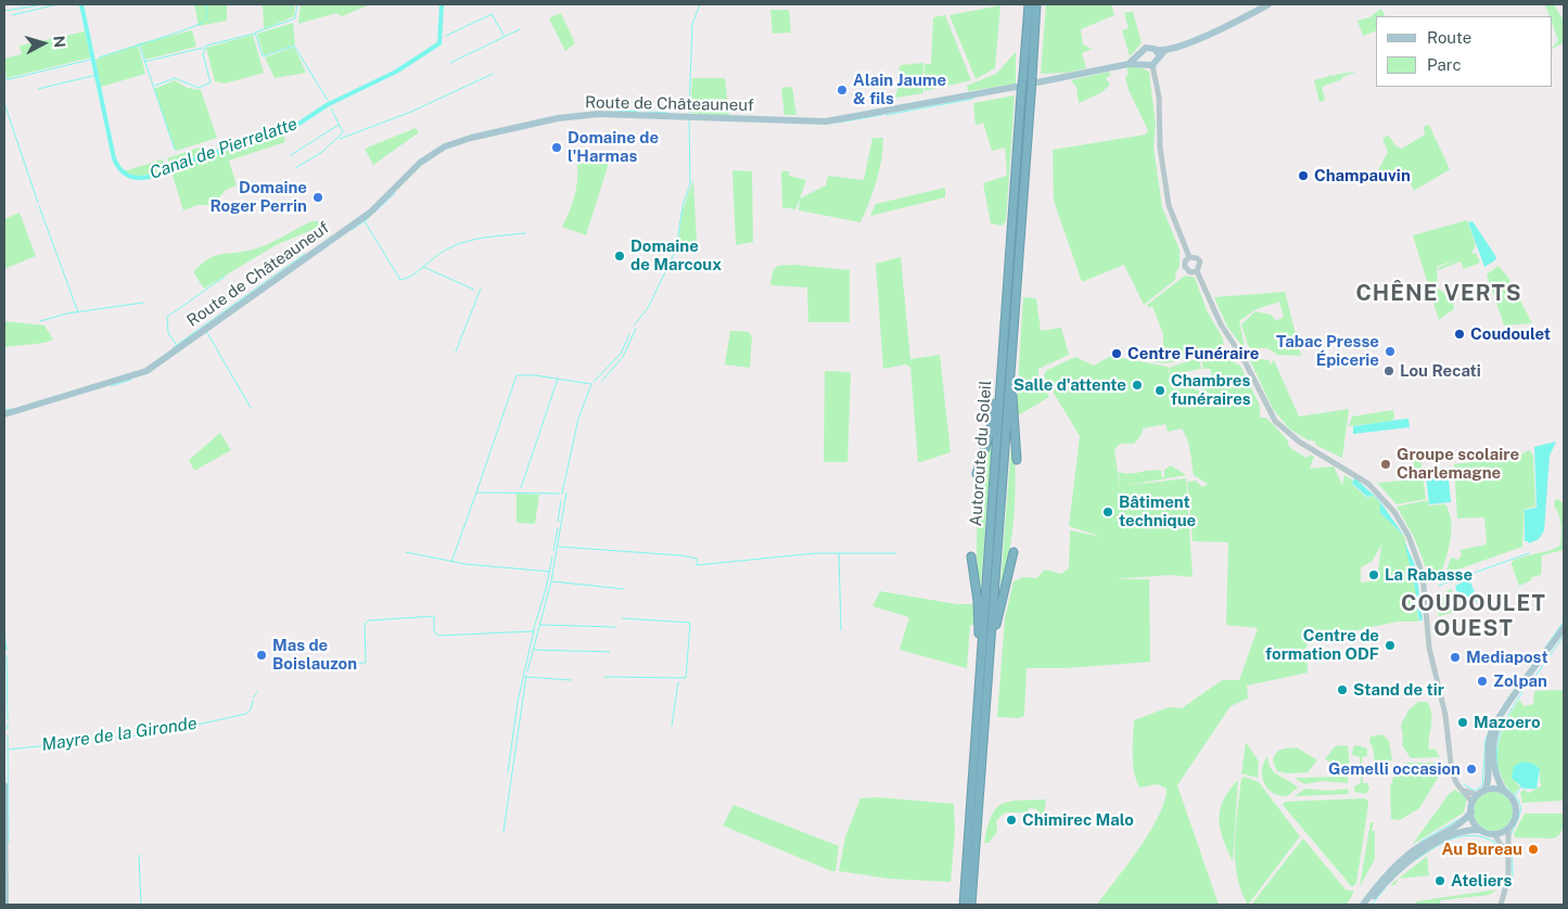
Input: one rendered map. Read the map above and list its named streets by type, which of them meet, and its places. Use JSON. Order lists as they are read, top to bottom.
{
  "streets": {
    "highway": ["Autoroute du Soleil"],
    "main road": ["Route de Châteauneuf"]
  },
  "districts": ["CHÊNE VERTS", "COUDOULET OUEST"],
  "water": ["Canal de Pierrelatte", "Mayre de la Gironde"],
  "places": [
    "Alain Jaume & fils",
    "Domaine de l'Harmas",
    "Champauvin",
    "Domaine Roger Perrin",
    "Domaine de Marcoux",
    "Coudoulet",
    "Tabac Presse Épicerie",
    "Centre Funéraire",
    "Lou Recati",
    "Salle d'attente",
    "Chambres funéraires",
    "Groupe scolaire Charlemagne",
    "Bâtiment technique",
    "La Rabasse",
    "Centre de formation ODF",
    "Mas de Boislauzon",
    "Mediapost",
    "Zolpan",
    "Stand de tir",
    "Mazoero",
    "Gemelli occasion",
    "Chimirec Malo",
    "Au Bureau",
    "Ateliers"
  ],
  "legend": ["Route", "Parc"],
  "north": "right"
}
